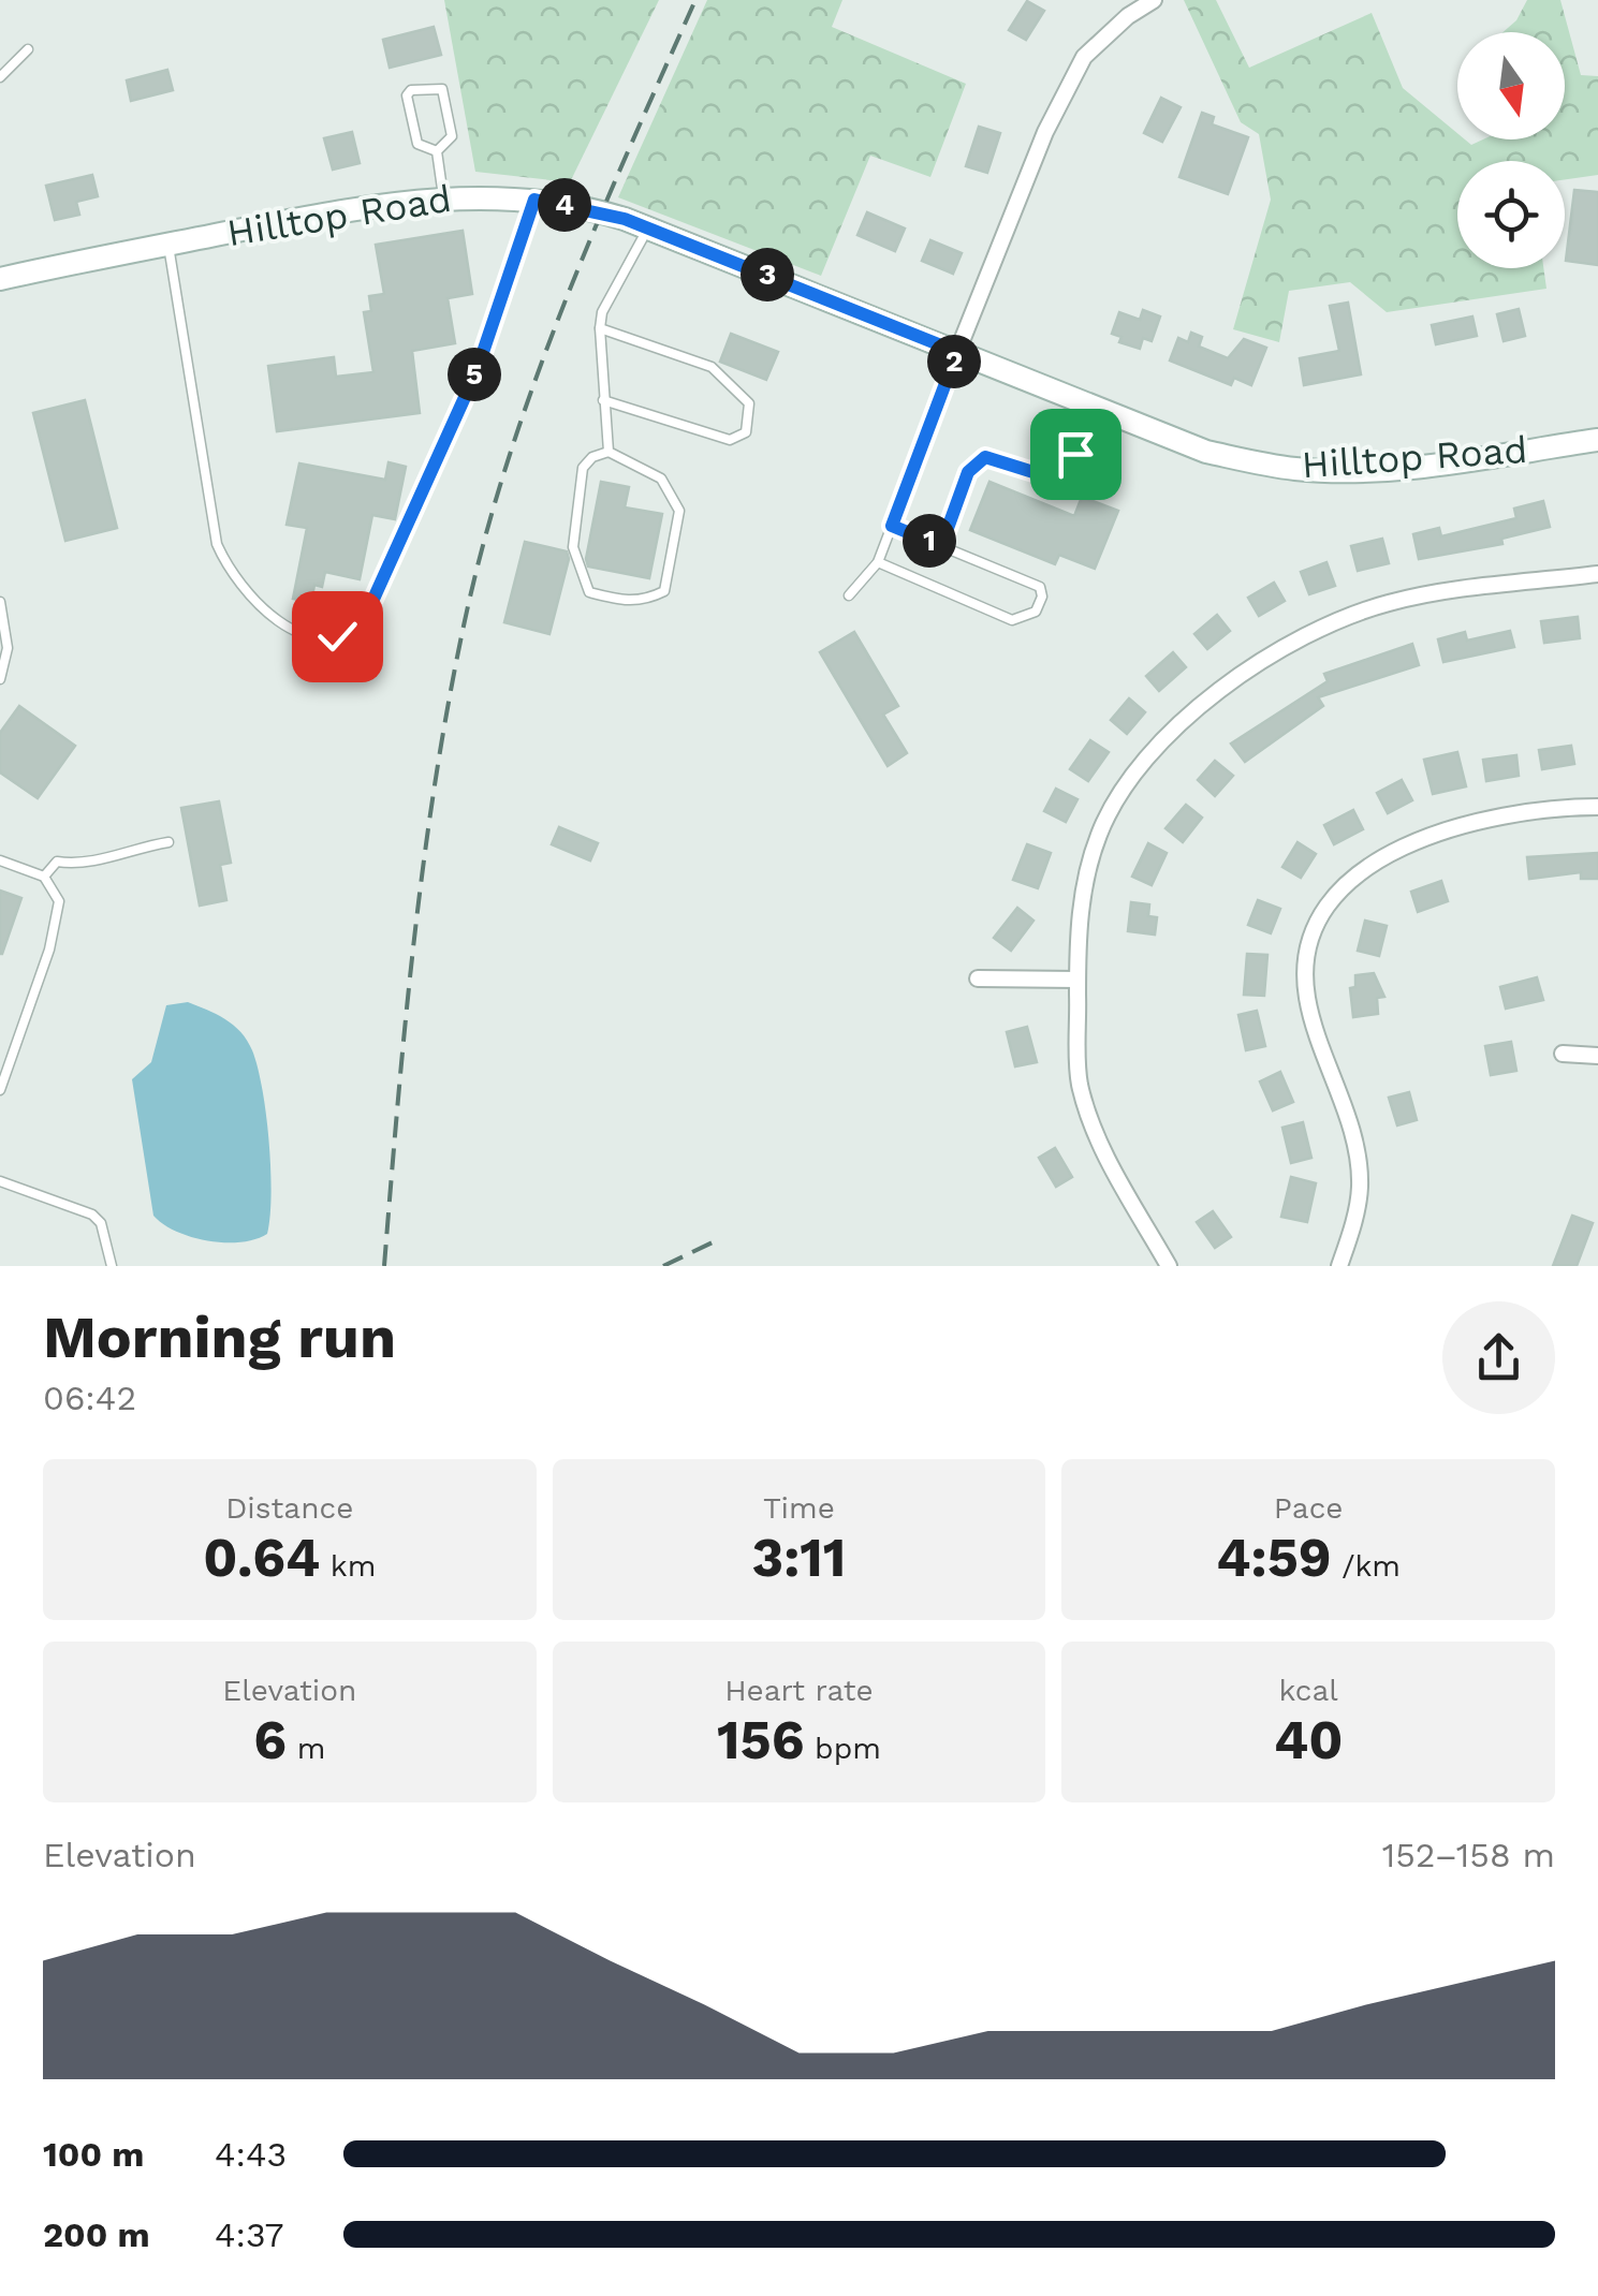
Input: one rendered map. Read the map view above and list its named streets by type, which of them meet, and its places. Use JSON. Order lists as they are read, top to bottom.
{
  "streets": {
    "main road": ["Hilltop Road"]
  },
  "north": "bottom",
  "page": {
    "pins": [
      "4",
      "3",
      "2",
      "5",
      "1"
    ],
    "heading": ["Morning run", "06:42"],
    "stats": [
      ["Distance", "0.64 km"],
      ["Time", "3:11"],
      ["Pace", "4:59 /km"],
      ["Elevation", "6 m"],
      ["Heart rate", "156 bpm"],
      ["kcal", "40"]
    ],
    "chart": ["Elevation", "152–158 m"],
    "list": [
      {
        "name": "100 m",
        "note": "4:43"
      },
      {
        "name": "200 m",
        "note": "4:37"
      }
    ]
  }
}
